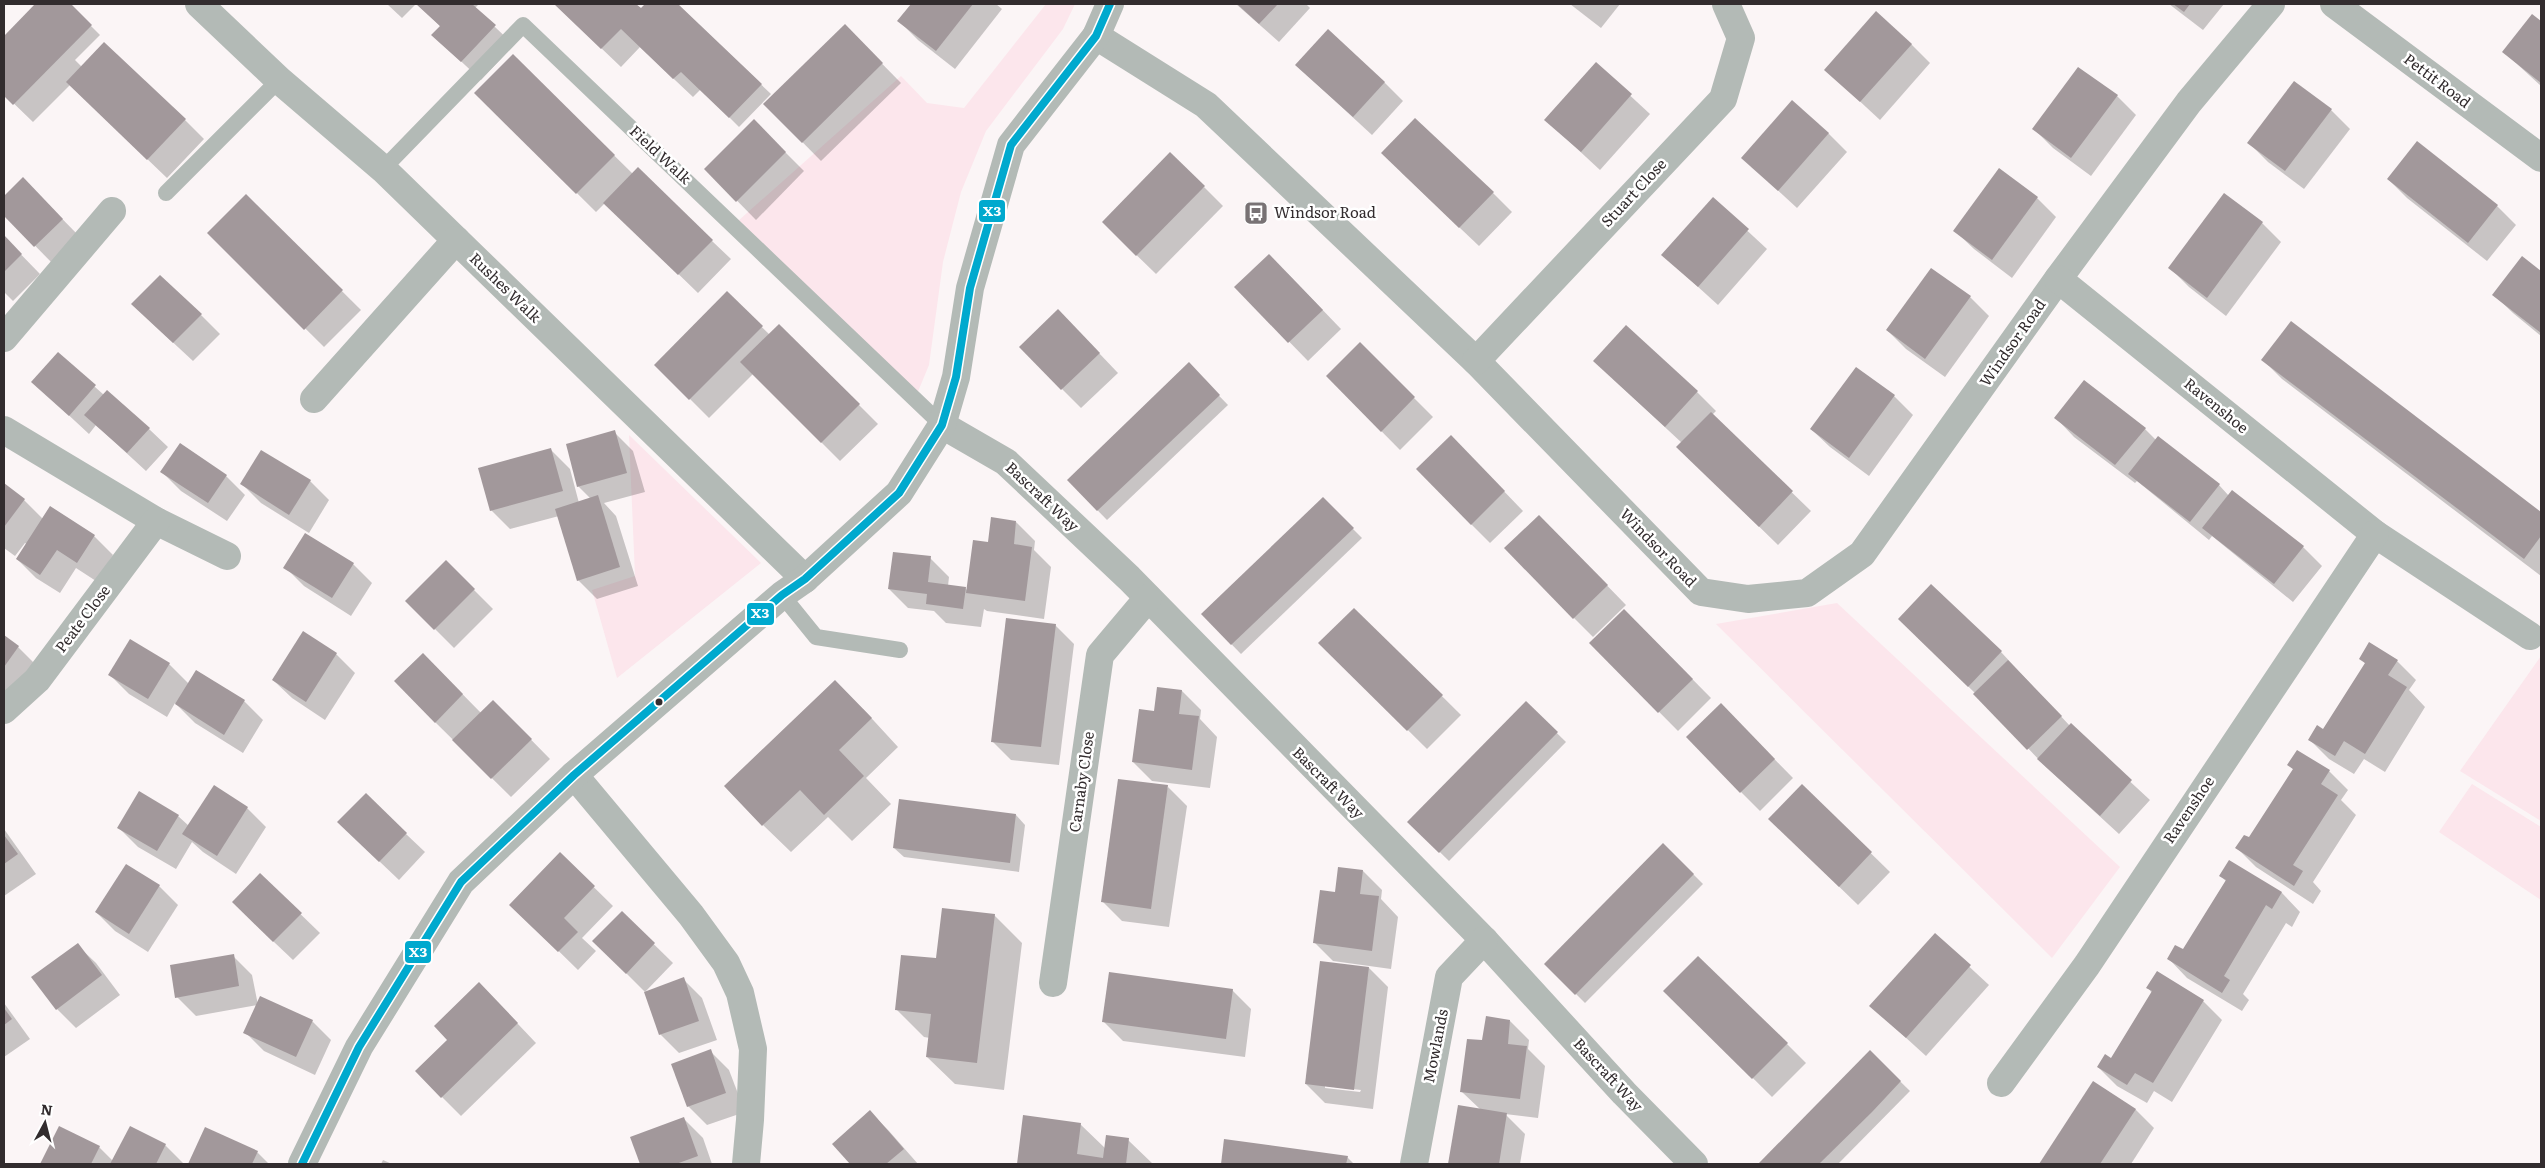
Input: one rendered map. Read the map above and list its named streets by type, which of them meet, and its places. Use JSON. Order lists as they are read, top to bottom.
{
  "streets": {
    "street": [
      "Pettit Road",
      "Stuart Close",
      "Rushes Walk",
      "Windsor Road",
      "Ravenshoe",
      "Bascraft Way",
      "Peate Close",
      "Carnaby Close",
      "Mowlands"
    ],
    "lane": ["Field Walk"]
  },
  "crossings": [
    ["Field Walk", "Rushes Walk"],
    ["Field Walk", "Bascraft Way"],
    ["Stuart Close", "Windsor Road"],
    ["Windsor Road", "Ravenshoe"],
    ["Bascraft Way", "Carnaby Close"],
    ["Bascraft Way", "Mowlands"]
  ],
  "places": {
    "bus stop": ["Windsor Road"]
  },
  "lines": ["transit line X3"],
  "north": "top"
}
